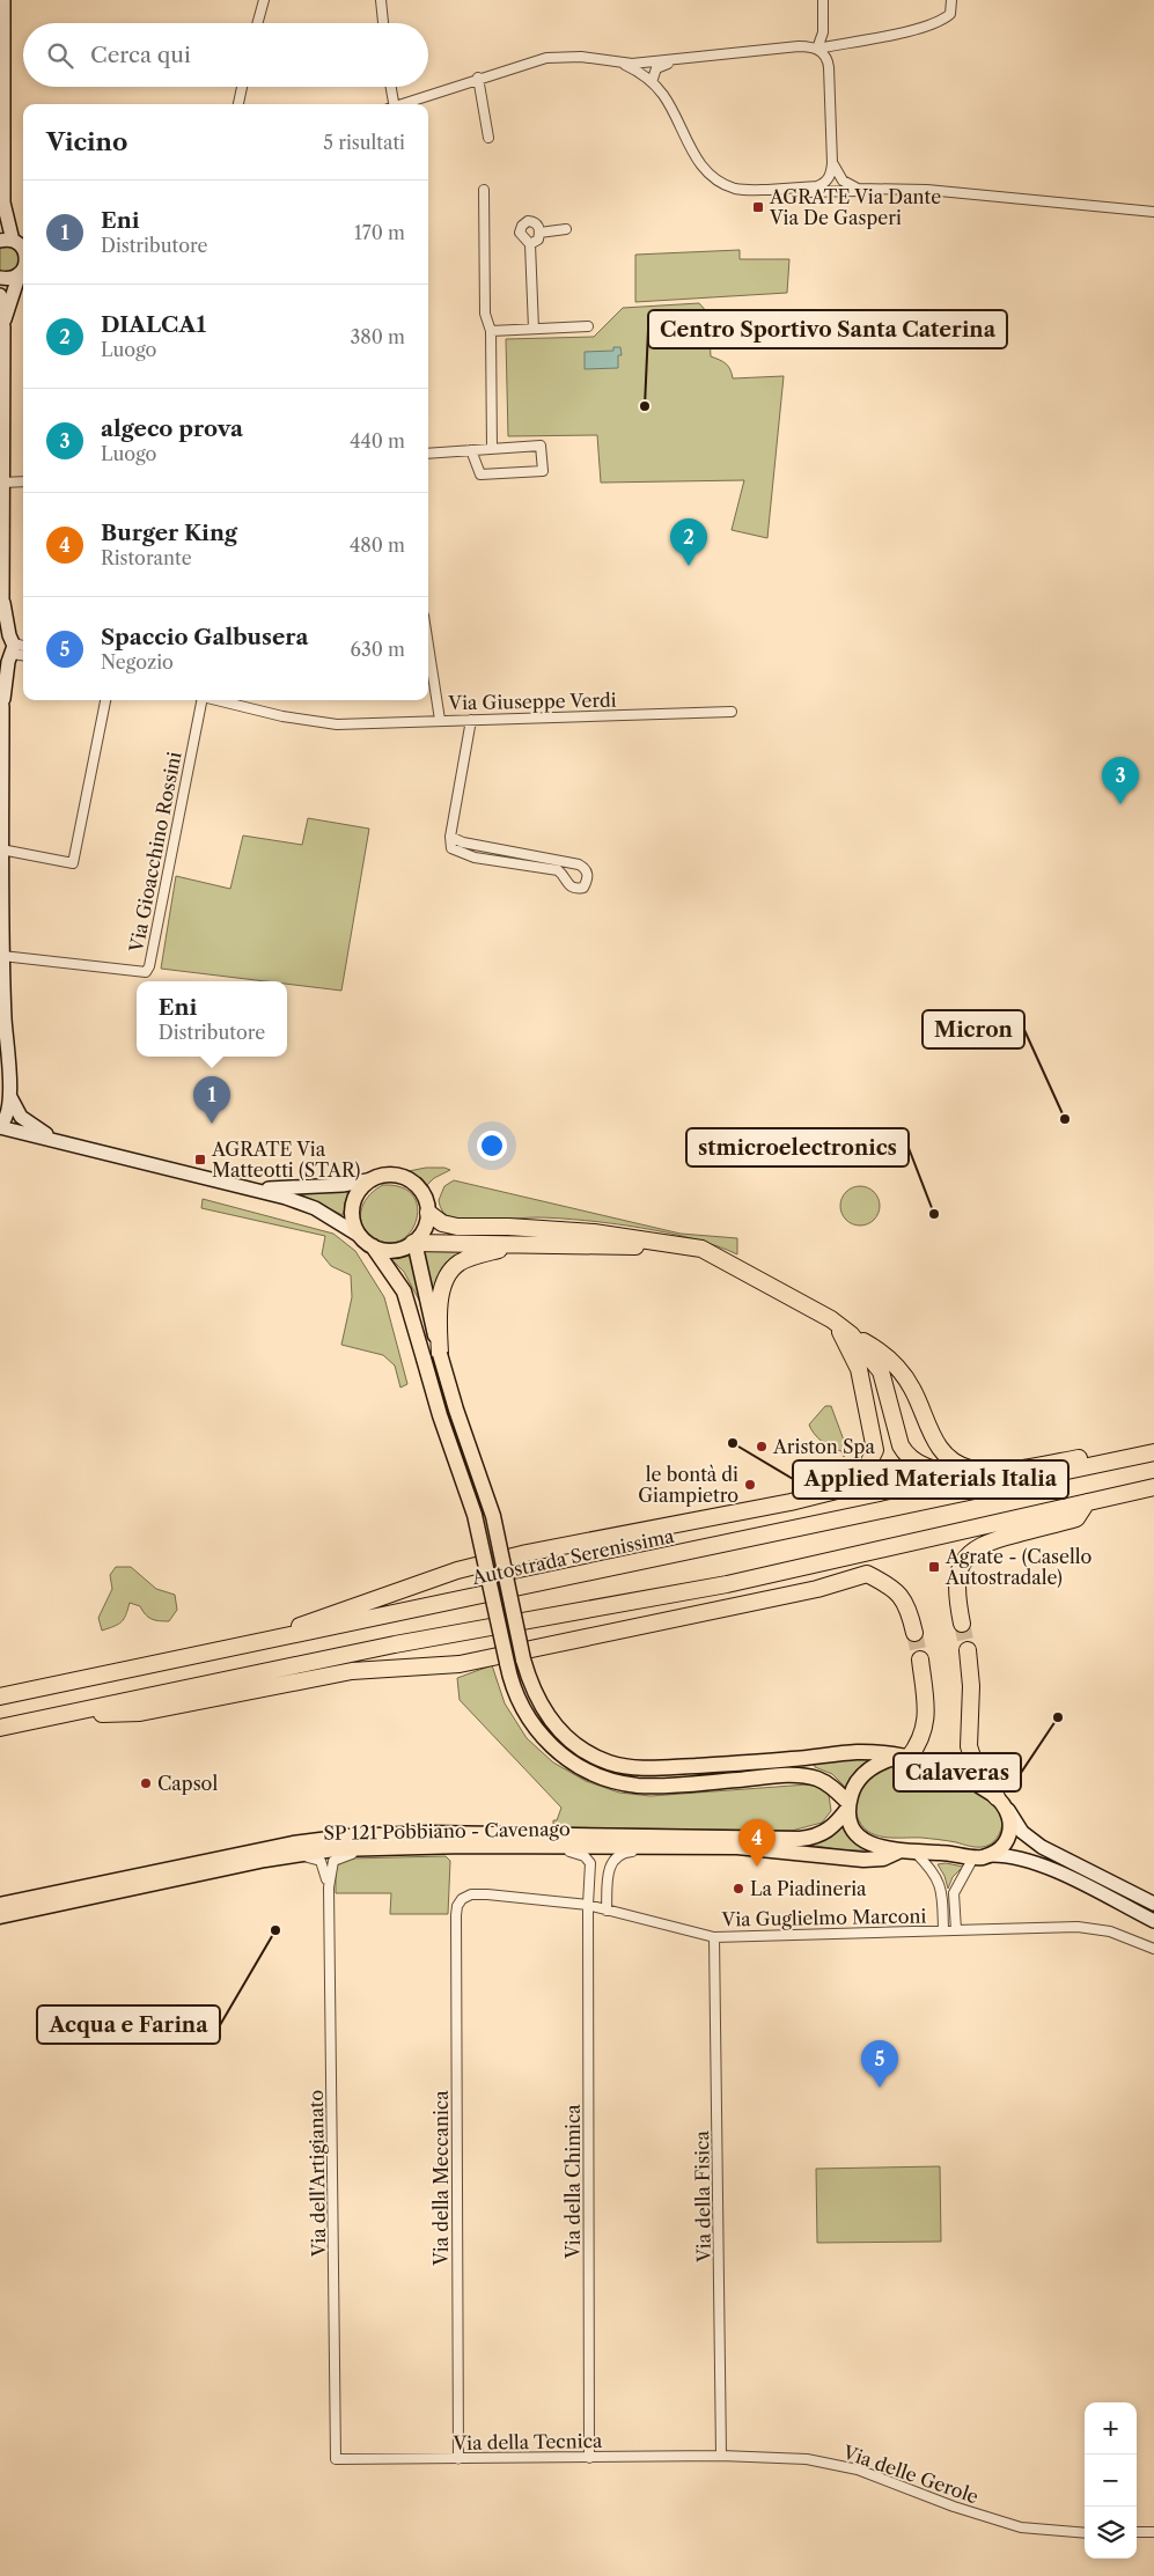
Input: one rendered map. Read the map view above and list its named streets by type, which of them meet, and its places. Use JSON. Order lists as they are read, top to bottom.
{
  "streets": {
    "highway": ["Autostrada Serenissima"],
    "main road": ["SP 121 Pobbiano - Cavenago"],
    "street": [
      "Via Giuseppe Verdi",
      "Via Gioacchino Rossini",
      "Via Guglielmo Marconi",
      "Via dell'Artigianato",
      "Via della Meccanica",
      "Via della Chimica",
      "Via della Fisica",
      "Via della Tecnica",
      "Via delle Gerole"
    ]
  },
  "crossings": [
    ["SP 121 Pobbiano - Cavenago", "Via dell'Artigianato"],
    ["SP 121 Pobbiano - Cavenago", "Via della Chimica"],
    ["Via Guglielmo Marconi", "Via della Meccanica"],
    ["Via Guglielmo Marconi", "Via della Chimica"],
    ["Via Guglielmo Marconi", "Via della Fisica"],
    ["Via dell'Artigianato", "Via della Tecnica"],
    ["Via della Meccanica", "Via della Tecnica"],
    ["Via della Chimica", "Via della Tecnica"],
    ["Via della Fisica", "Via della Tecnica"],
    ["Via della Fisica", "Via delle Gerole"],
    ["Via della Tecnica", "Via delle Gerole"]
  ],
  "places": {
    "transit": ["AGRATE Via Dante Via De Gasperi", "AGRATE Via Matteotti (STAR)", "Agrate - (Casello Autostradale)"],
    "other": [
      "Centro Sportivo Santa Caterina",
      "Micron",
      "stmicroelectronics",
      "Applied Materials Italia",
      "Ariston Spa",
      "le bontà di Giampietro",
      "Calaveras",
      "Capsol",
      "La Piadineria",
      "Acqua e Farina"
    ]
  },
  "page": {
    "search": "Cerca qui",
    "heading": ["Vicino", "5 risultati"],
    "list": [
      {
        "mark": "1",
        "name": "Eni",
        "note": "Distributore",
        "value": "170 m"
      },
      {
        "mark": "2",
        "name": "DIALCA1",
        "note": "Luogo",
        "value": "380 m"
      },
      {
        "mark": "3",
        "name": "algeco prova",
        "note": "Luogo",
        "value": "440 m"
      },
      {
        "mark": "4",
        "name": "Burger King",
        "note": "Ristorante",
        "value": "480 m"
      },
      {
        "mark": "5",
        "name": "Spaccio Galbusera",
        "note": "Negozio",
        "value": "630 m"
      }
    ],
    "pins": [
      "2",
      "3",
      "1",
      "4",
      "5"
    ],
    "popup": ["Eni", "Distributore"],
    "map_buttons": ["+", "−"]
  }
}
